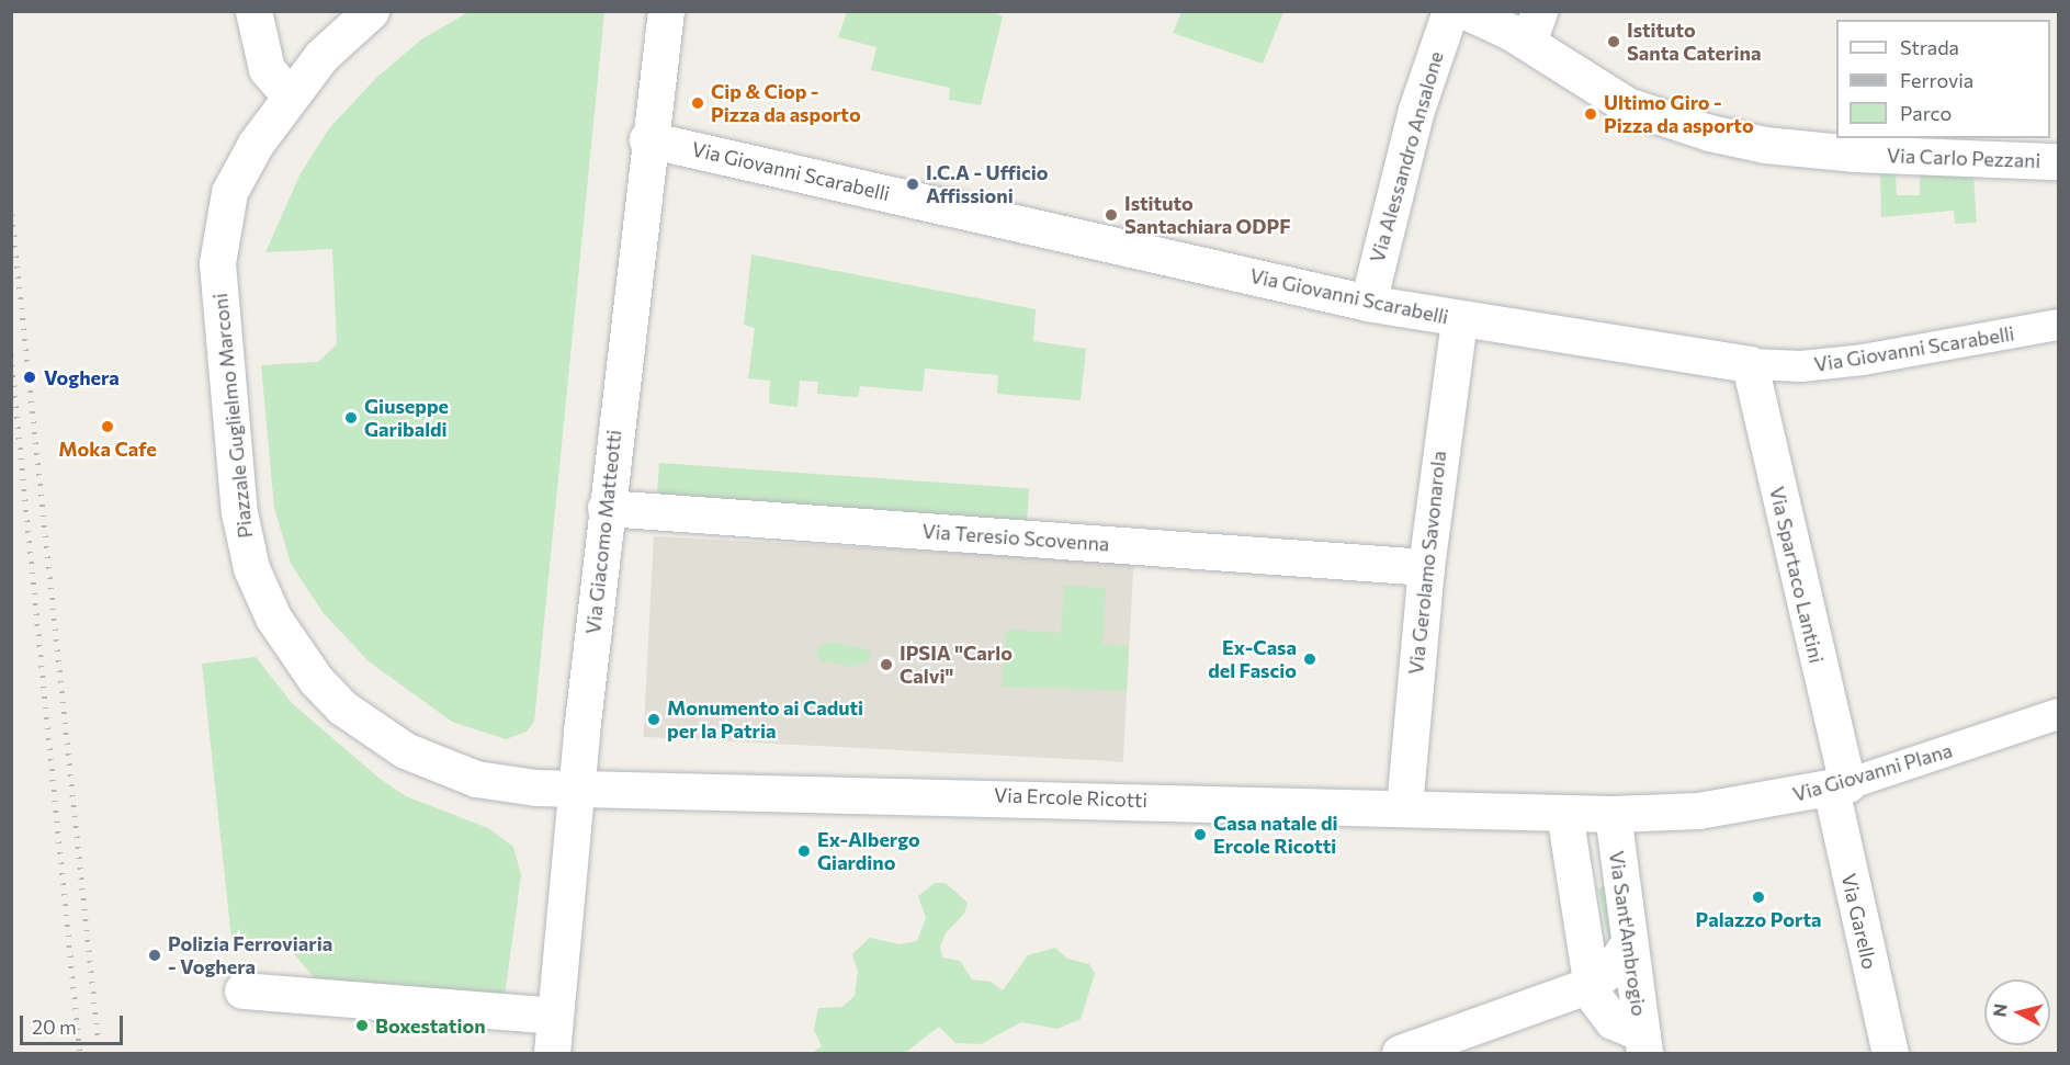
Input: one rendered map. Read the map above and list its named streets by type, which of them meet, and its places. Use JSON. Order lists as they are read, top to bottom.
{
  "streets": {
    "street": [
      "Via Alessandro Ansalone",
      "Via Carlo Pezzani",
      "Via Giovanni Scarabelli",
      "Piazzale Guglielmo Marconi",
      "Via Giacomo Matteotti",
      "Via Teresio Scovenna",
      "Via Gerolamo Savonarola",
      "Via Spartaco Lantini",
      "Via Giovanni Plana",
      "Via Ercole Ricotti",
      "Via Garello",
      "Via Sant'Ambrogio"
    ]
  },
  "crossings": [
    ["Via Alessandro Ansalone", "Via Giovanni Scarabelli"],
    ["Via Giovanni Scarabelli", "Via Giacomo Matteotti"],
    ["Via Giovanni Scarabelli", "Via Gerolamo Savonarola"],
    ["Via Giovanni Scarabelli", "Via Spartaco Lantini"],
    ["Piazzale Guglielmo Marconi", "Via Giacomo Matteotti"],
    ["Piazzale Guglielmo Marconi", "Via Ercole Ricotti"],
    ["Via Giacomo Matteotti", "Via Teresio Scovenna"],
    ["Via Giacomo Matteotti", "Via Ercole Ricotti"],
    ["Via Teresio Scovenna", "Via Gerolamo Savonarola"],
    ["Via Gerolamo Savonarola", "Via Ercole Ricotti"],
    ["Via Spartaco Lantini", "Via Giovanni Plana"],
    ["Via Spartaco Lantini", "Via Garello"],
    ["Via Giovanni Plana", "Via Ercole Ricotti"],
    ["Via Giovanni Plana", "Via Garello"],
    ["Via Giovanni Plana", "Via Sant'Ambrogio"]
  ],
  "places": [
    "Istituto Santa Caterina",
    "Cip & Ciop - Pizza da asporto",
    "Ultimo Giro - Pizza da asporto",
    "I.C.A - Ufficio Affissioni",
    "Istituto Santachiara ODPF",
    "Voghera",
    "Giuseppe Garibaldi",
    "Moka Cafe",
    "Ex-Casa del Fascio",
    "IPSIA \"Carlo Calvi\"",
    "Monumento ai Caduti per la Patria",
    "Casa natale di Ercole Ricotti",
    "Ex-Albergo Giardino",
    "Palazzo Porta",
    "Polizia Ferroviaria - Voghera",
    "Boxestation"
  ],
  "legend": ["Strada", "Ferrovia", "Parco"],
  "scale_bar": "20 m",
  "north": "left"
}
